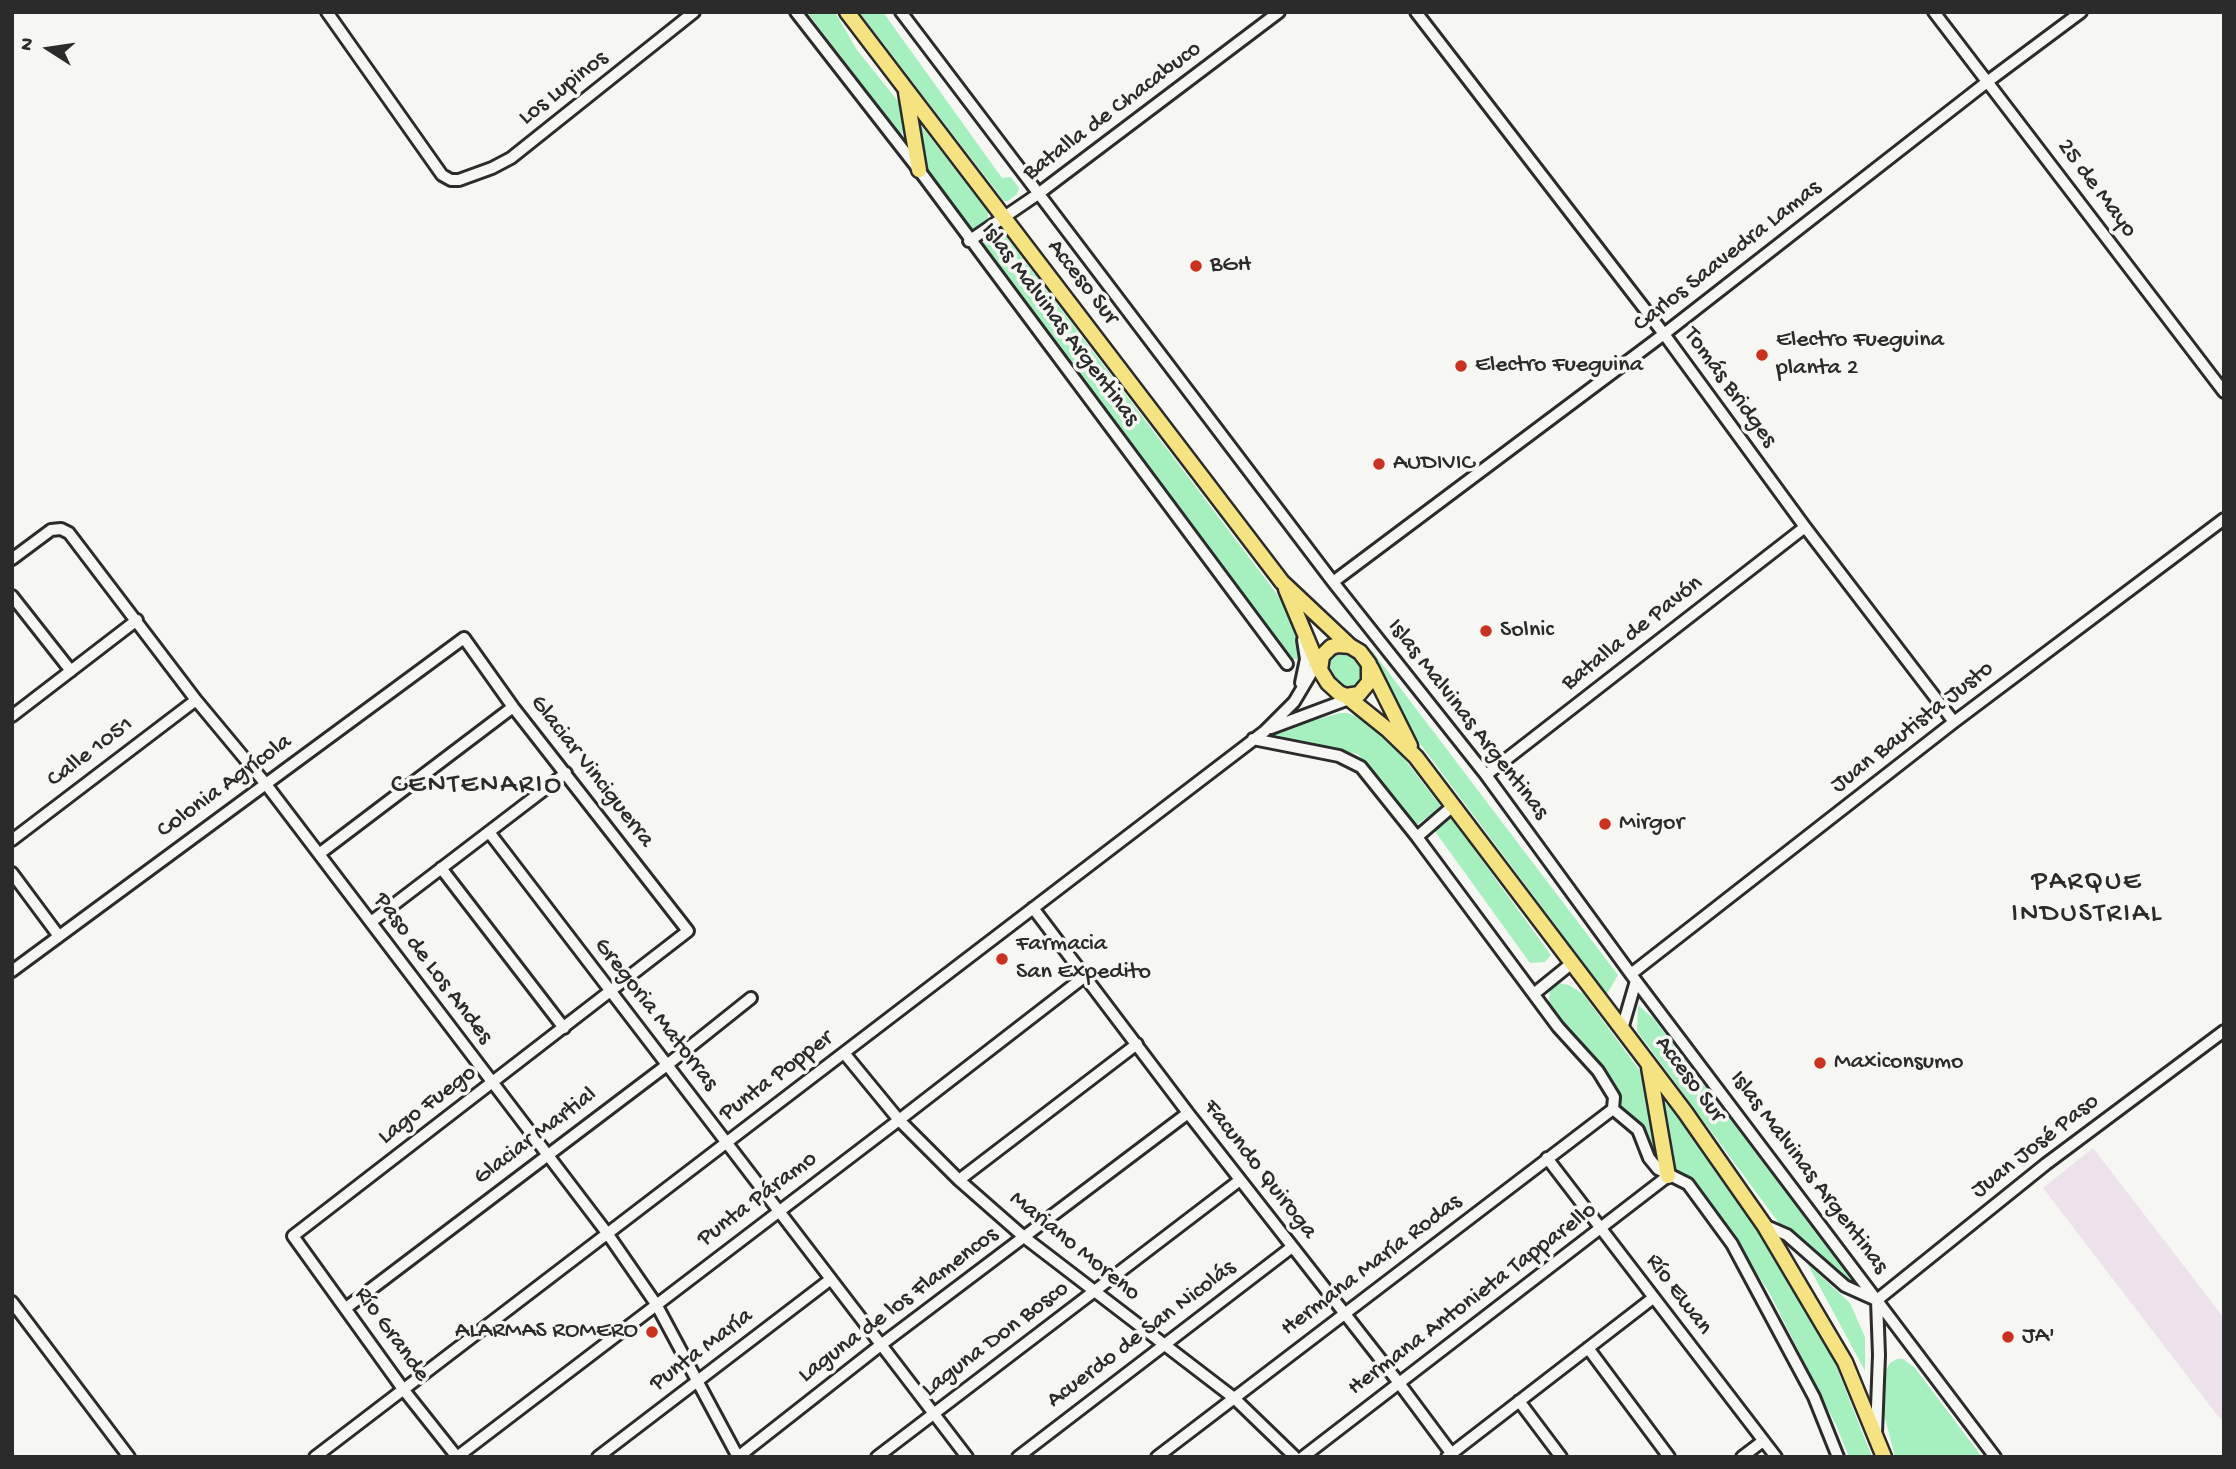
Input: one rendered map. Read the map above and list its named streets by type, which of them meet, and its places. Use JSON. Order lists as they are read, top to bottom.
{
  "streets": {
    "main road": ["Acceso Sur"],
    "street": [
      "Los Lupinos",
      "Batalla de Chacabuco",
      "25 de Mayo",
      "Carlos Saavedra Lamas",
      "Islas Malvinas Argentinas",
      "Tomás Bridges",
      "Batalla de Pavón",
      "Juan Bautista Justo",
      "Calle 1051",
      "Glaciar Vinciguerra",
      "Colonia Agrícola",
      "Paso de Los Andes",
      "Gregoria Matorras",
      "Punta Popper",
      "Lago Fuego",
      "Glaciar Martial",
      "Juan José Paso",
      "Facundo Quiroga",
      "Punta Páramo",
      "Mariano Moreno",
      "Hermana María Rodas",
      "Río Ewan",
      "Hermana Antonieta Tapparello",
      "Laguna de los Flamencos",
      "Río Grande",
      "Acuerdo de San Nicolás",
      "Laguna Don Bosco",
      "Punta María"
    ]
  },
  "crossings": [
    ["Batalla de Chacabuco", "Acceso Sur"],
    ["Batalla de Chacabuco", "Islas Malvinas Argentinas"],
    ["25 de Mayo", "Carlos Saavedra Lamas"],
    ["Carlos Saavedra Lamas", "Islas Malvinas Argentinas"],
    ["Carlos Saavedra Lamas", "Tomás Bridges"],
    ["Acceso Sur", "Punta Popper"],
    ["Islas Malvinas Argentinas", "Batalla de Pavón"],
    ["Islas Malvinas Argentinas", "Juan Bautista Justo"],
    ["Islas Malvinas Argentinas", "Juan José Paso"],
    ["Tomás Bridges", "Batalla de Pavón"],
    ["Tomás Bridges", "Juan Bautista Justo"],
    ["Calle 1051", "Paso de Los Andes"],
    ["Glaciar Vinciguerra", "Colonia Agrícola"],
    ["Glaciar Vinciguerra", "Lago Fuego"],
    ["Colonia Agrícola", "Paso de Los Andes"],
    ["Paso de Los Andes", "Punta Popper"],
    ["Paso de Los Andes", "Lago Fuego"],
    ["Paso de Los Andes", "Glaciar Martial"],
    ["Paso de Los Andes", "Punta Páramo"],
    ["Paso de Los Andes", "Laguna de los Flamencos"],
    ["Paso de Los Andes", "Punta María"],
    ["Gregoria Matorras", "Punta Popper"],
    ["Gregoria Matorras", "Lago Fuego"],
    ["Gregoria Matorras", "Glaciar Martial"],
    ["Gregoria Matorras", "Punta Páramo"],
    ["Gregoria Matorras", "Laguna de los Flamencos"],
    ["Gregoria Matorras", "Laguna Don Bosco"],
    ["Gregoria Matorras", "Punta María"],
    ["Punta Popper", "Facundo Quiroga"],
    ["Punta Popper", "Mariano Moreno"],
    ["Punta Popper", "Río Grande"],
    ["Lago Fuego", "Río Grande"],
    ["Glaciar Martial", "Río Grande"],
    ["Facundo Quiroga", "Punta Páramo"],
    ["Facundo Quiroga", "Hermana María Rodas"],
    ["Facundo Quiroga", "Hermana Antonieta Tapparello"],
    ["Facundo Quiroga", "Laguna de los Flamencos"],
    ["Facundo Quiroga", "Acuerdo de San Nicolás"],
    ["Facundo Quiroga", "Laguna Don Bosco"],
    ["Punta Páramo", "Mariano Moreno"],
    ["Punta Páramo", "Río Grande"],
    ["Mariano Moreno", "Hermana María Rodas"],
    ["Mariano Moreno", "Laguna de los Flamencos"],
    ["Mariano Moreno", "Acuerdo de San Nicolás"],
    ["Mariano Moreno", "Laguna Don Bosco"],
    ["Hermana María Rodas", "Río Ewan"],
    ["Río Ewan", "Hermana Antonieta Tapparello"]
  ],
  "districts": ["CENTENARIO", "PARQUE INDUSTRIAL"],
  "places": [
    "BGH",
    "Electro Fueguina planta 2",
    "Electro Fueguina",
    "AUDIVIC",
    "Solnic",
    "Mirgor",
    "Farmacia San Expedito",
    "Maxiconsumo",
    "ALARMAS ROMERO",
    "JA'"
  ],
  "north": "left"
}
